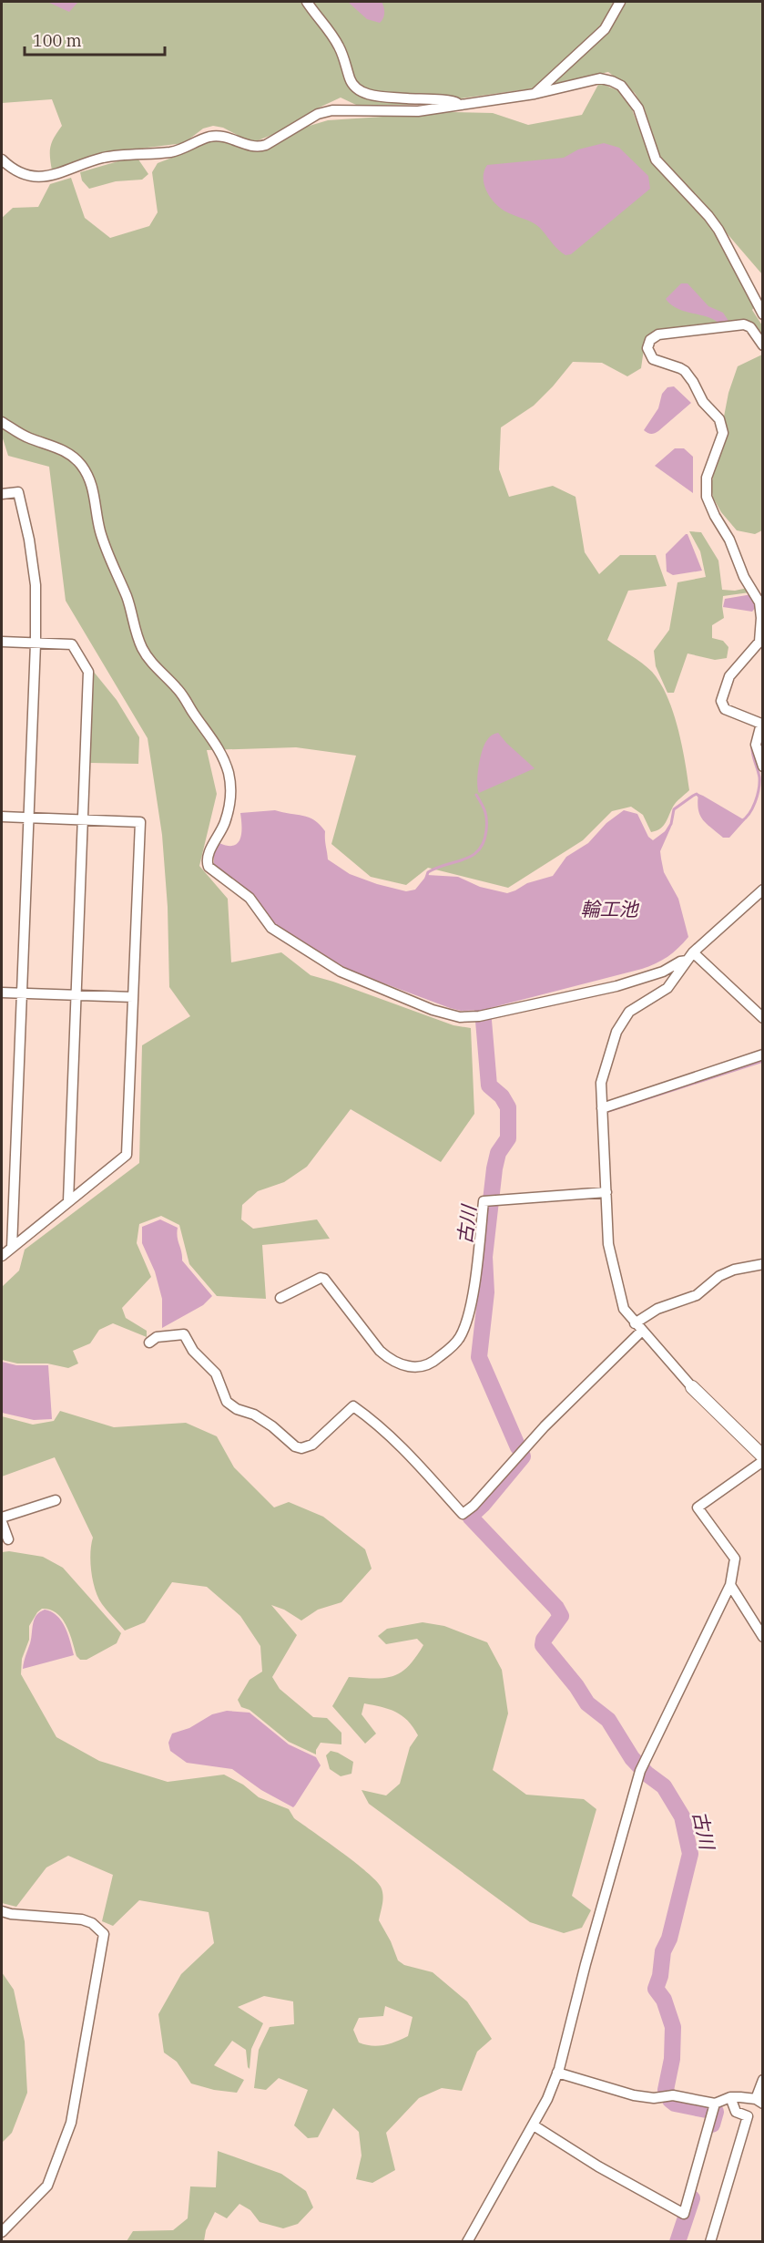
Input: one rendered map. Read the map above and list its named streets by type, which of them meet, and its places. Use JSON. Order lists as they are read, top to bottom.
{
  "water": ["輪工池", "古川"],
  "scale_bar": "100 m"
}
